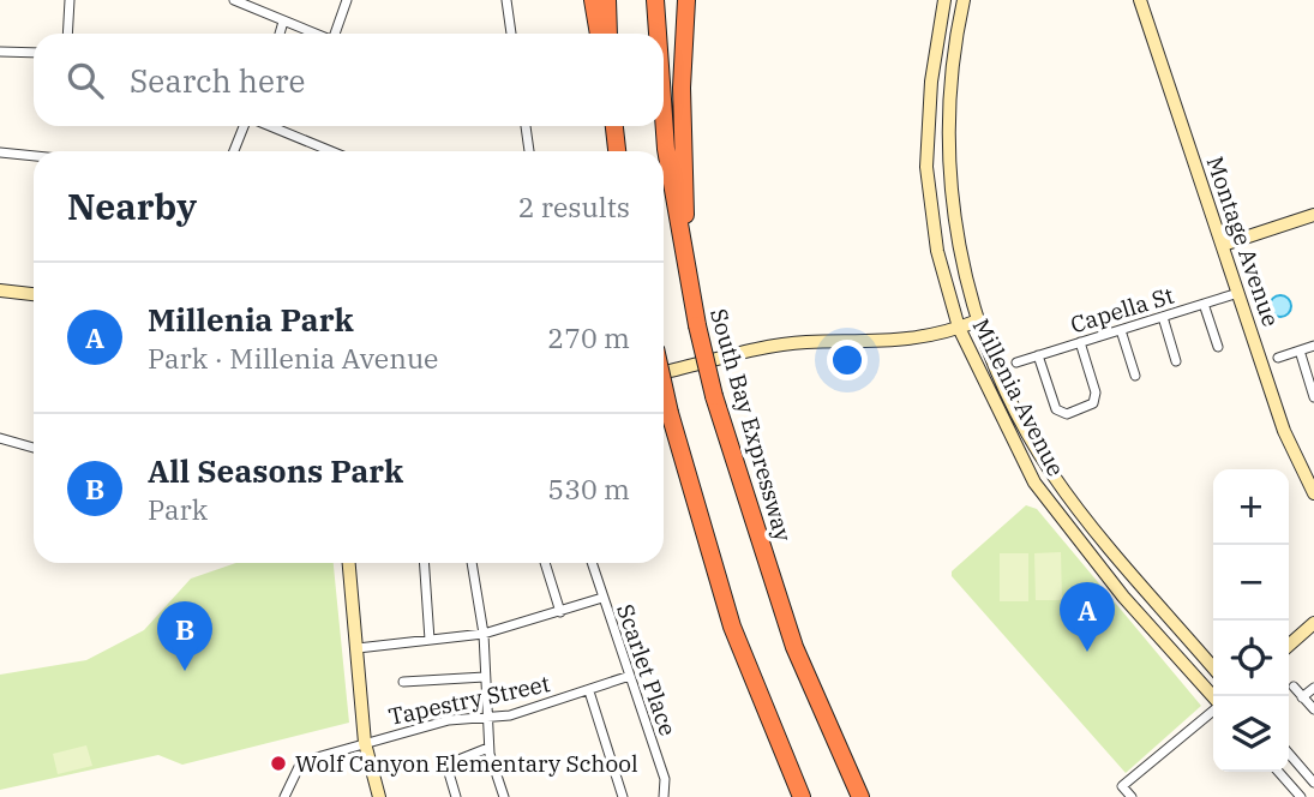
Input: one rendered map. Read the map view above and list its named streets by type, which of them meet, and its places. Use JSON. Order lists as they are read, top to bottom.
{
  "streets": {
    "highway": ["South Bay Expressway"],
    "street": [
      "Montage Avenue",
      "Capella St",
      "Millenia Avenue",
      "Scarlet Place",
      "Tapestry Street"
    ]
  },
  "crossings": [
    ["Montage Avenue", "Capella St"],
    ["Scarlet Place", "Tapestry Street"]
  ],
  "places": ["Wolf Canyon Elementary School"],
  "page": {
    "search": "Search here",
    "heading": ["Nearby", "2 results"],
    "list": [
      {
        "mark": "A",
        "name": "Millenia Park",
        "note": "Park · Millenia Avenue",
        "value": "270 m"
      },
      {
        "mark": "B",
        "name": "All Seasons Park",
        "note": "Park",
        "value": "530 m"
      }
    ],
    "map_buttons": ["+", "−"],
    "pins": ["A", "B"]
  }
}
